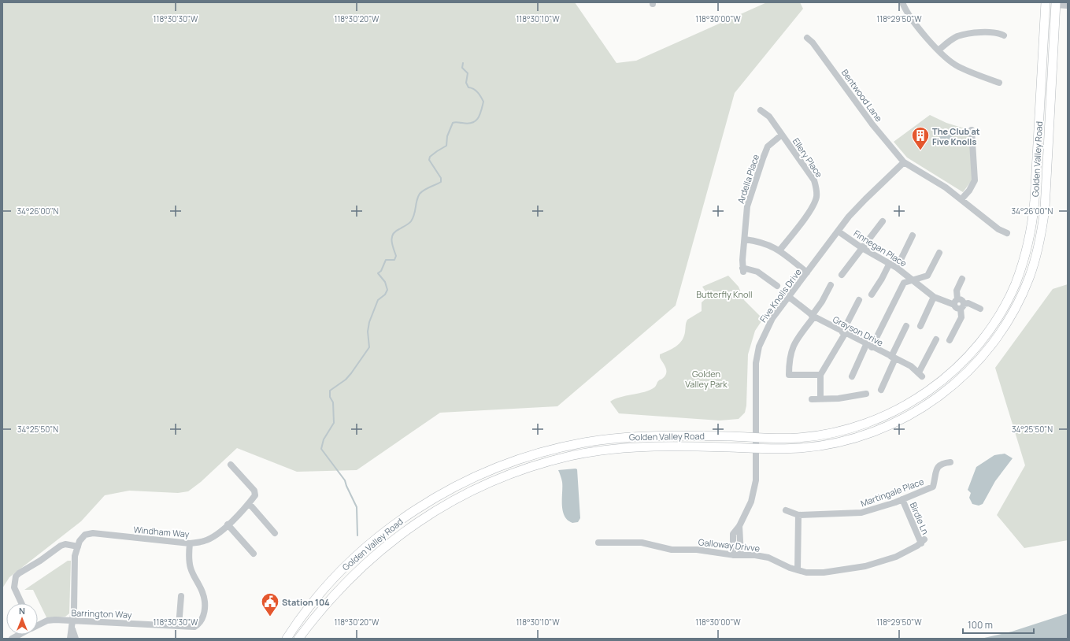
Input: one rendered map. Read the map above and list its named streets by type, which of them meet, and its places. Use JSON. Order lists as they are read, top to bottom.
{
  "streets": {
    "main road": ["Golden Valley Road"],
    "street": [
      "Bentwood Lane",
      "Ellery Place",
      "Ardella Place",
      "Finnegan Place",
      "Five Knolls Drive",
      "Grayson Drive",
      "Martingale Place",
      "Birdle Ln",
      "Windham Way",
      "Galloway Drivve",
      "Barrington Way"
    ]
  },
  "crossings": [
    ["Bentwood Lane", "Five Knolls Drive"],
    ["Ellery Place", "Ardella Place"],
    ["Golden Valley Road", "Five Knolls Drive"],
    ["Finnegan Place", "Five Knolls Drive"],
    ["Five Knolls Drive", "Grayson Drive"],
    ["Five Knolls Drive", "Galloway Drivve"],
    ["Martingale Place", "Birdle Ln"],
    ["Birdle Ln", "Galloway Drivve"],
    ["Windham Way", "Barrington Way"]
  ],
  "parks": ["Butterfly Knoll", "Golden Valley Park"],
  "places": {
    "building": ["The Club at Five Knolls"],
    "public building": ["Station 104"]
  },
  "scale_bar": "100 m",
  "north": "top",
  "coordinates": [
    "118°30'30\"W",
    "118°30'20\"W",
    "118°30'10\"W",
    "118°30'00\"W",
    "118°29'50\"W",
    "34°26'00\"N",
    "34°25'50\"N"
  ]
}
